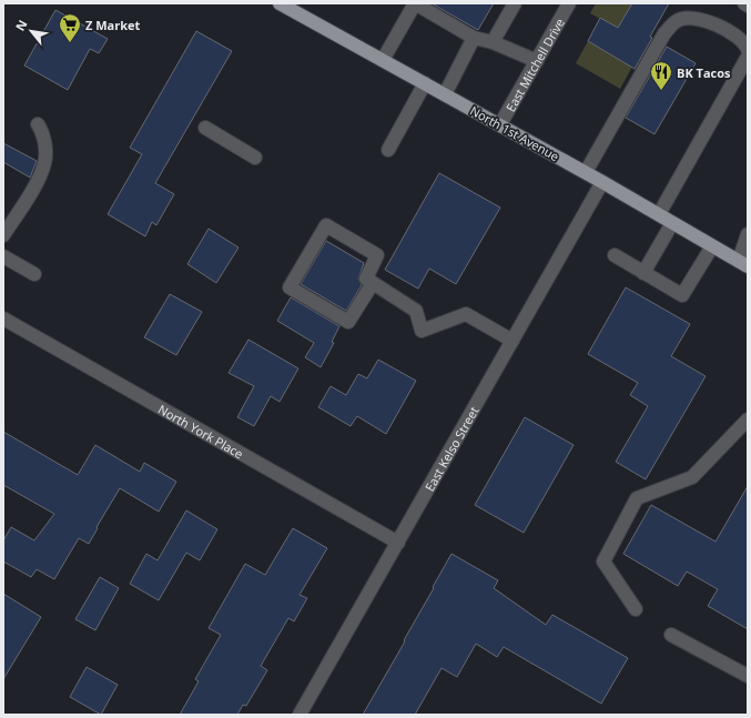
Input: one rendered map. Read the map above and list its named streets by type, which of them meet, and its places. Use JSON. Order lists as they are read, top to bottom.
{
  "streets": {
    "main road": ["North 1st Avenue"],
    "street": ["East Mitchell Drive", "North York Place", "East Kelso Street"]
  },
  "crossings": [
    ["East Mitchell Drive", "North 1st Avenue"],
    ["North 1st Avenue", "East Kelso Street"],
    ["North York Place", "East Kelso Street"]
  ],
  "places": {
    "supermarket": ["Z Market"],
    "restaurant": ["BK Tacos"]
  },
  "north": "top left"
}
